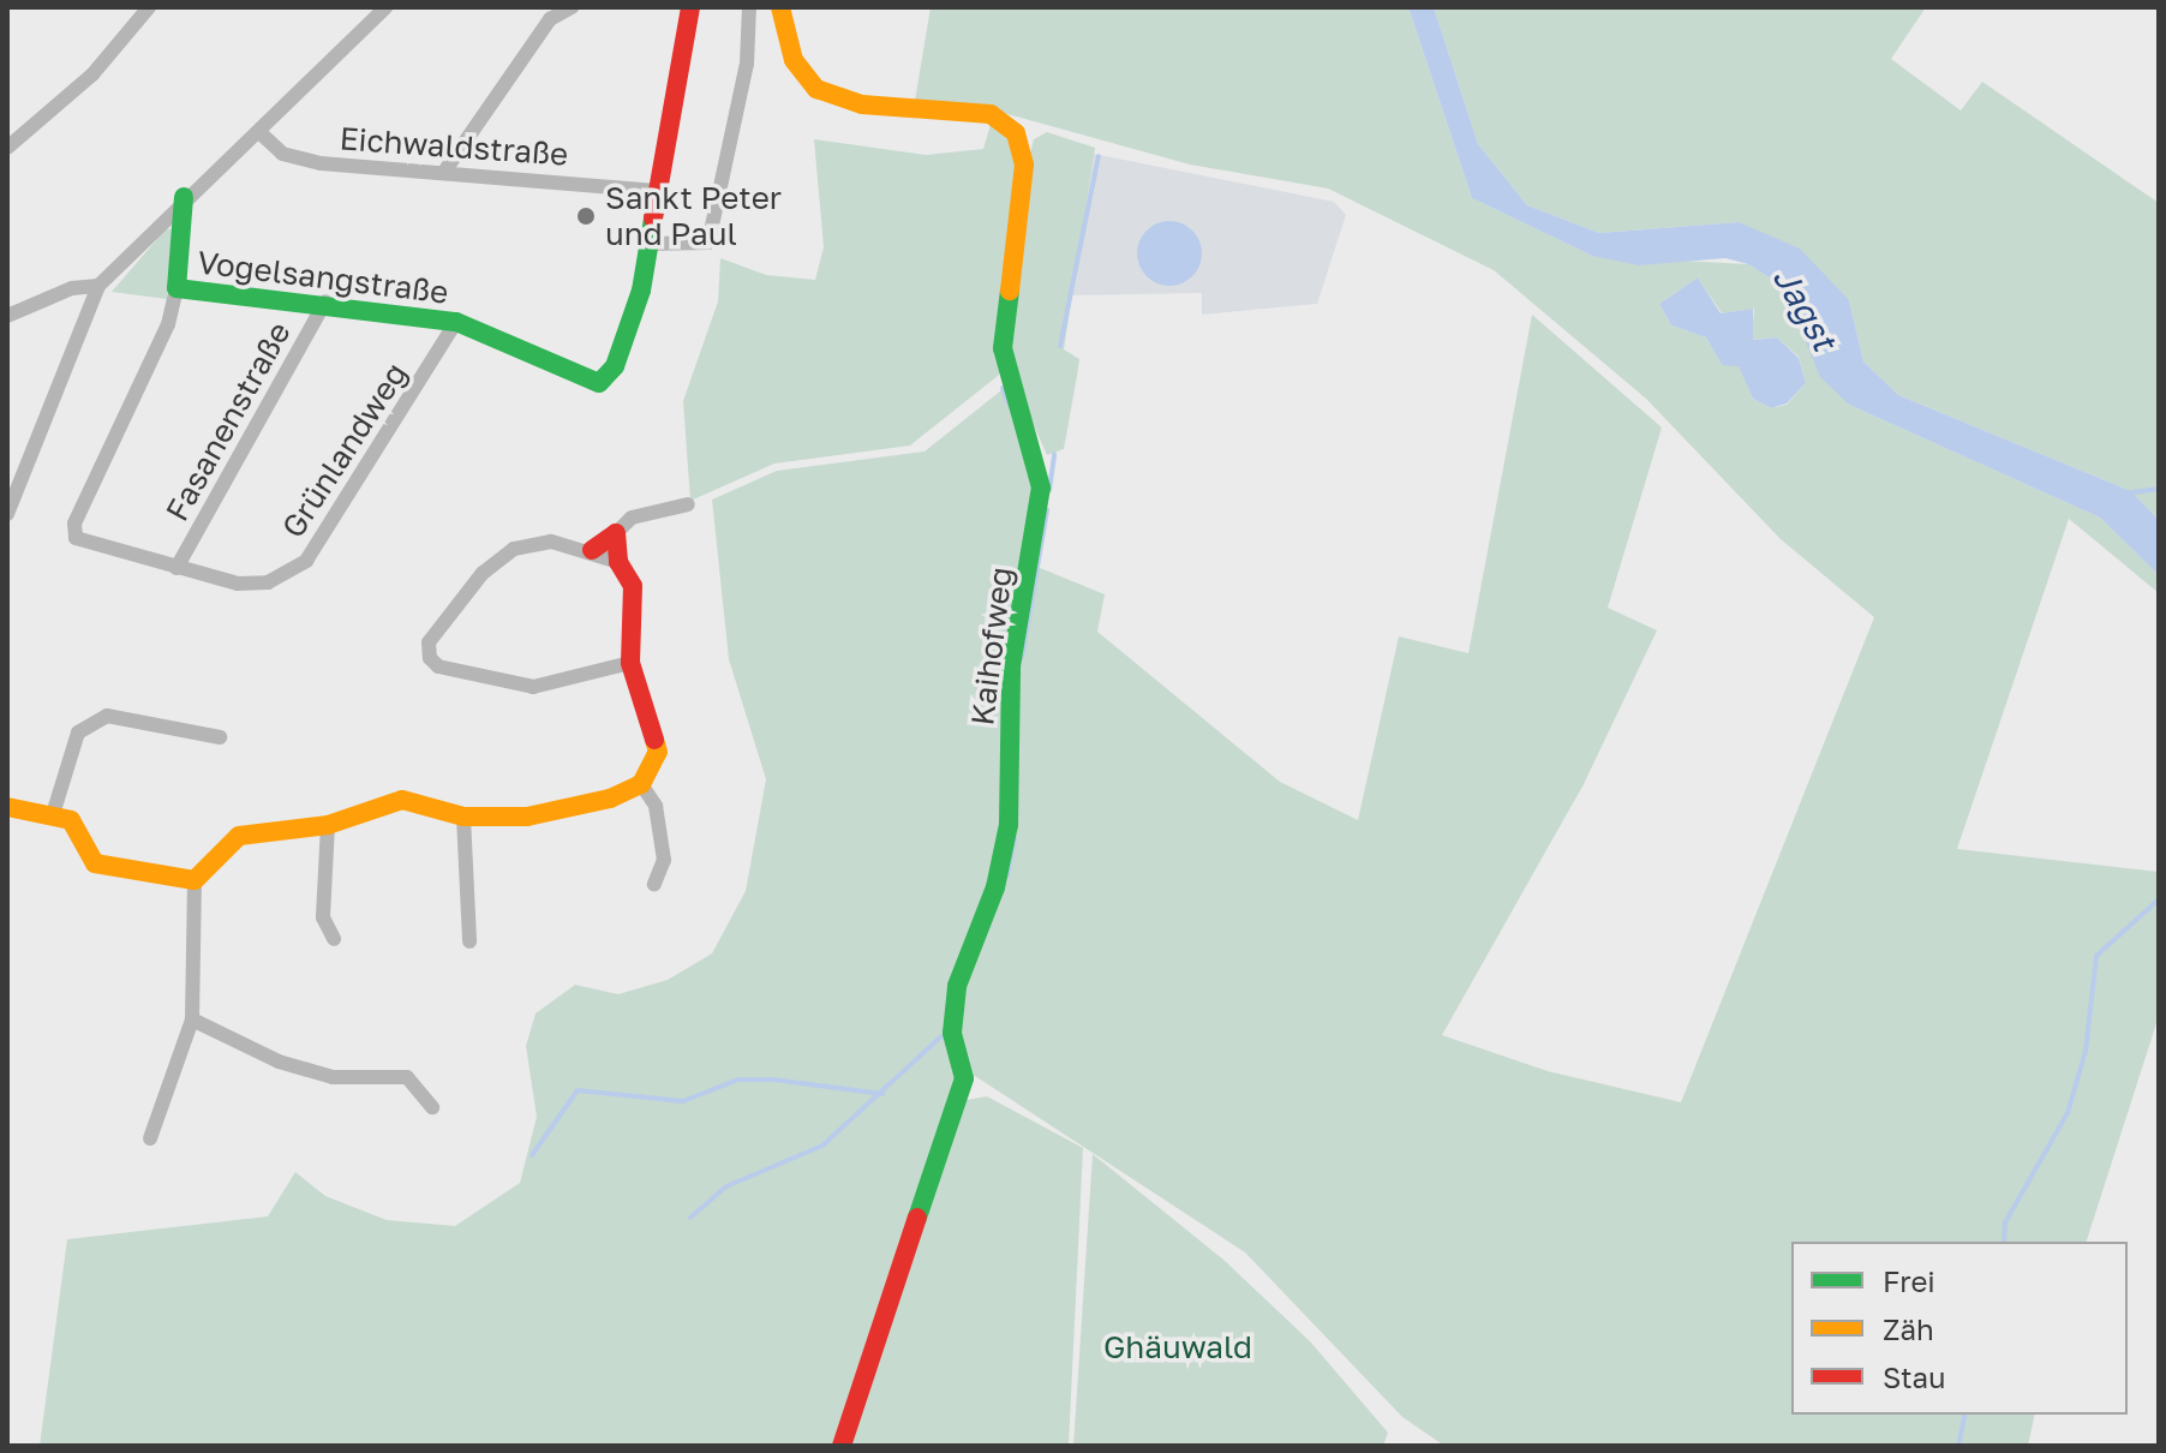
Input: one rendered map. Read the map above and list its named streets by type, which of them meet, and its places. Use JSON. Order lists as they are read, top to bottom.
{
  "streets": {
    "street": [
      "Eichwaldstraße",
      "Vogelsangstraße",
      "Fasanenstraße",
      "Grünlandweg",
      "Kaihofweg"
    ]
  },
  "crossings": [
    ["Vogelsangstraße", "Fasanenstraße"],
    ["Vogelsangstraße", "Grünlandweg"],
    ["Fasanenstraße", "Grünlandweg"]
  ],
  "water": ["Jagst"],
  "parks": ["Ghäuwald"],
  "places": ["Sankt Peter und Paul"],
  "legend": ["Frei", "Zäh", "Stau"]
}
